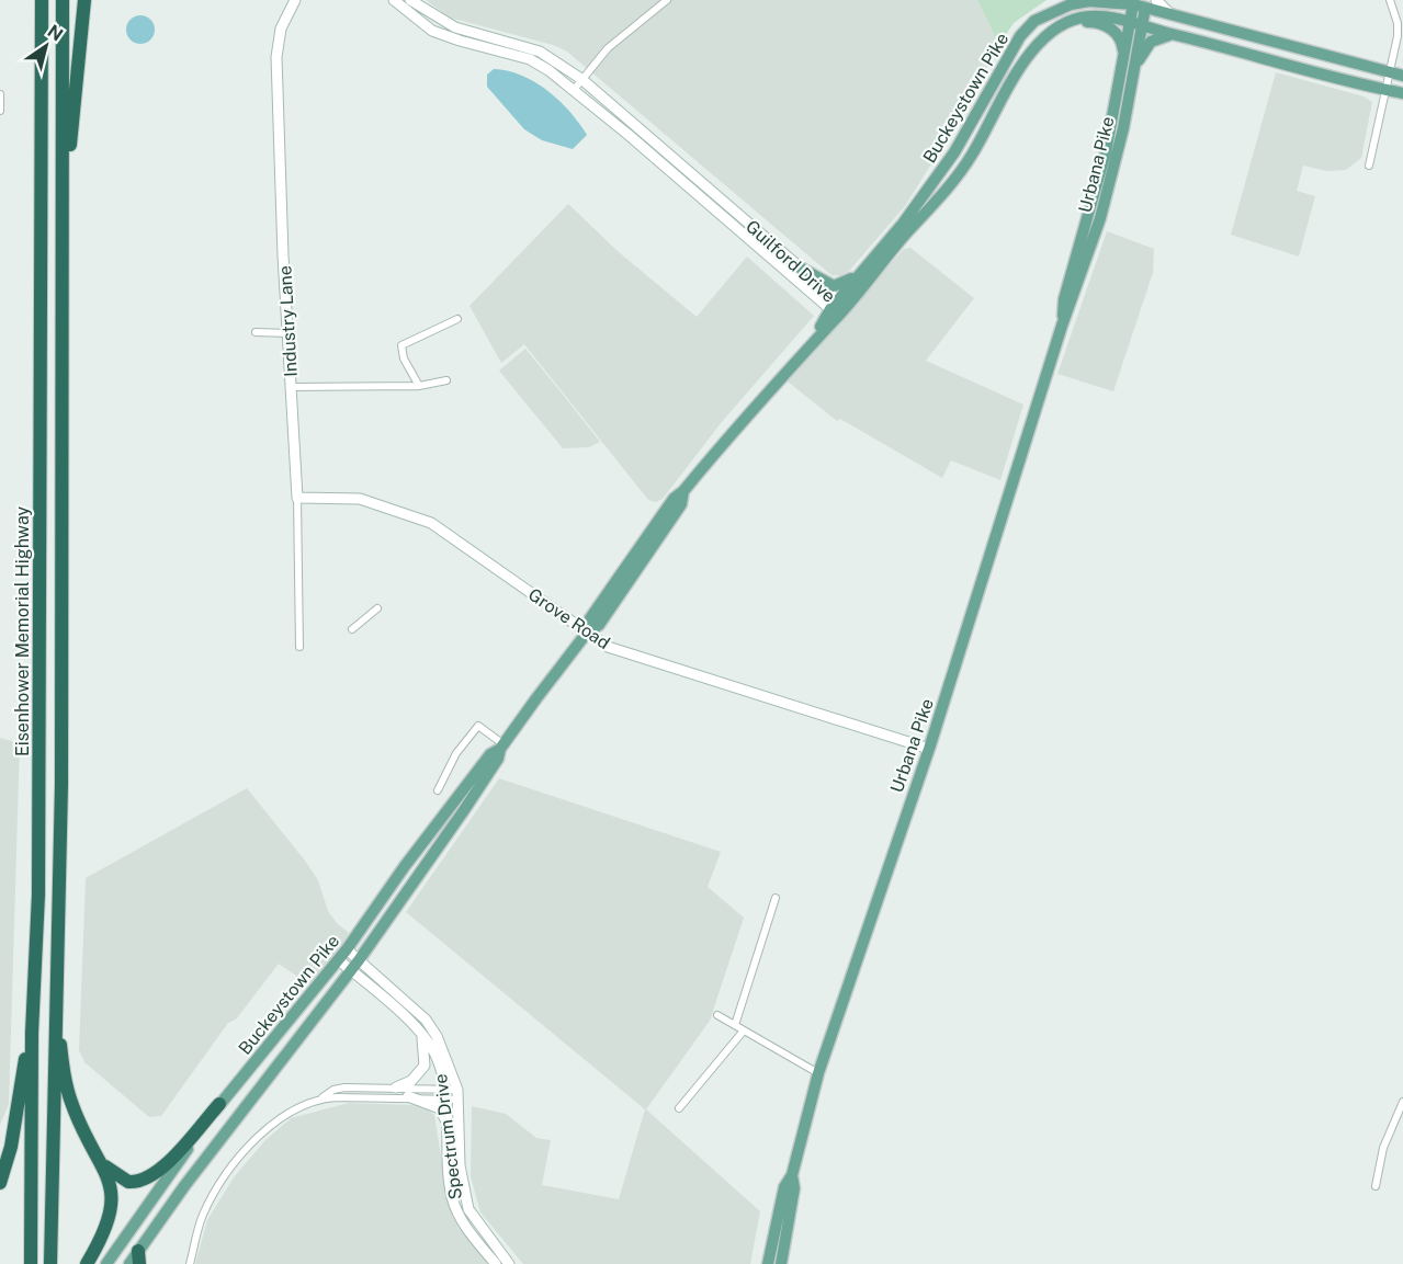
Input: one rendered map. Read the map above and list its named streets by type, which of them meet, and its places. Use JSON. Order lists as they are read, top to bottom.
{
  "streets": {
    "highway": ["Eisenhower Memorial Highway"],
    "main road": [
      "Buckeystown Pike",
      "Urbana Pike",
      "Guilford Drive",
      "Industry Lane",
      "Grove Road",
      "Spectrum Drive"
    ]
  },
  "crossings": [
    ["Buckeystown Pike", "Urbana Pike"],
    ["Buckeystown Pike", "Guilford Drive"],
    ["Buckeystown Pike", "Grove Road"],
    ["Buckeystown Pike", "Spectrum Drive"],
    ["Urbana Pike", "Grove Road"],
    ["Industry Lane", "Grove Road"]
  ],
  "north": "top right"
}
